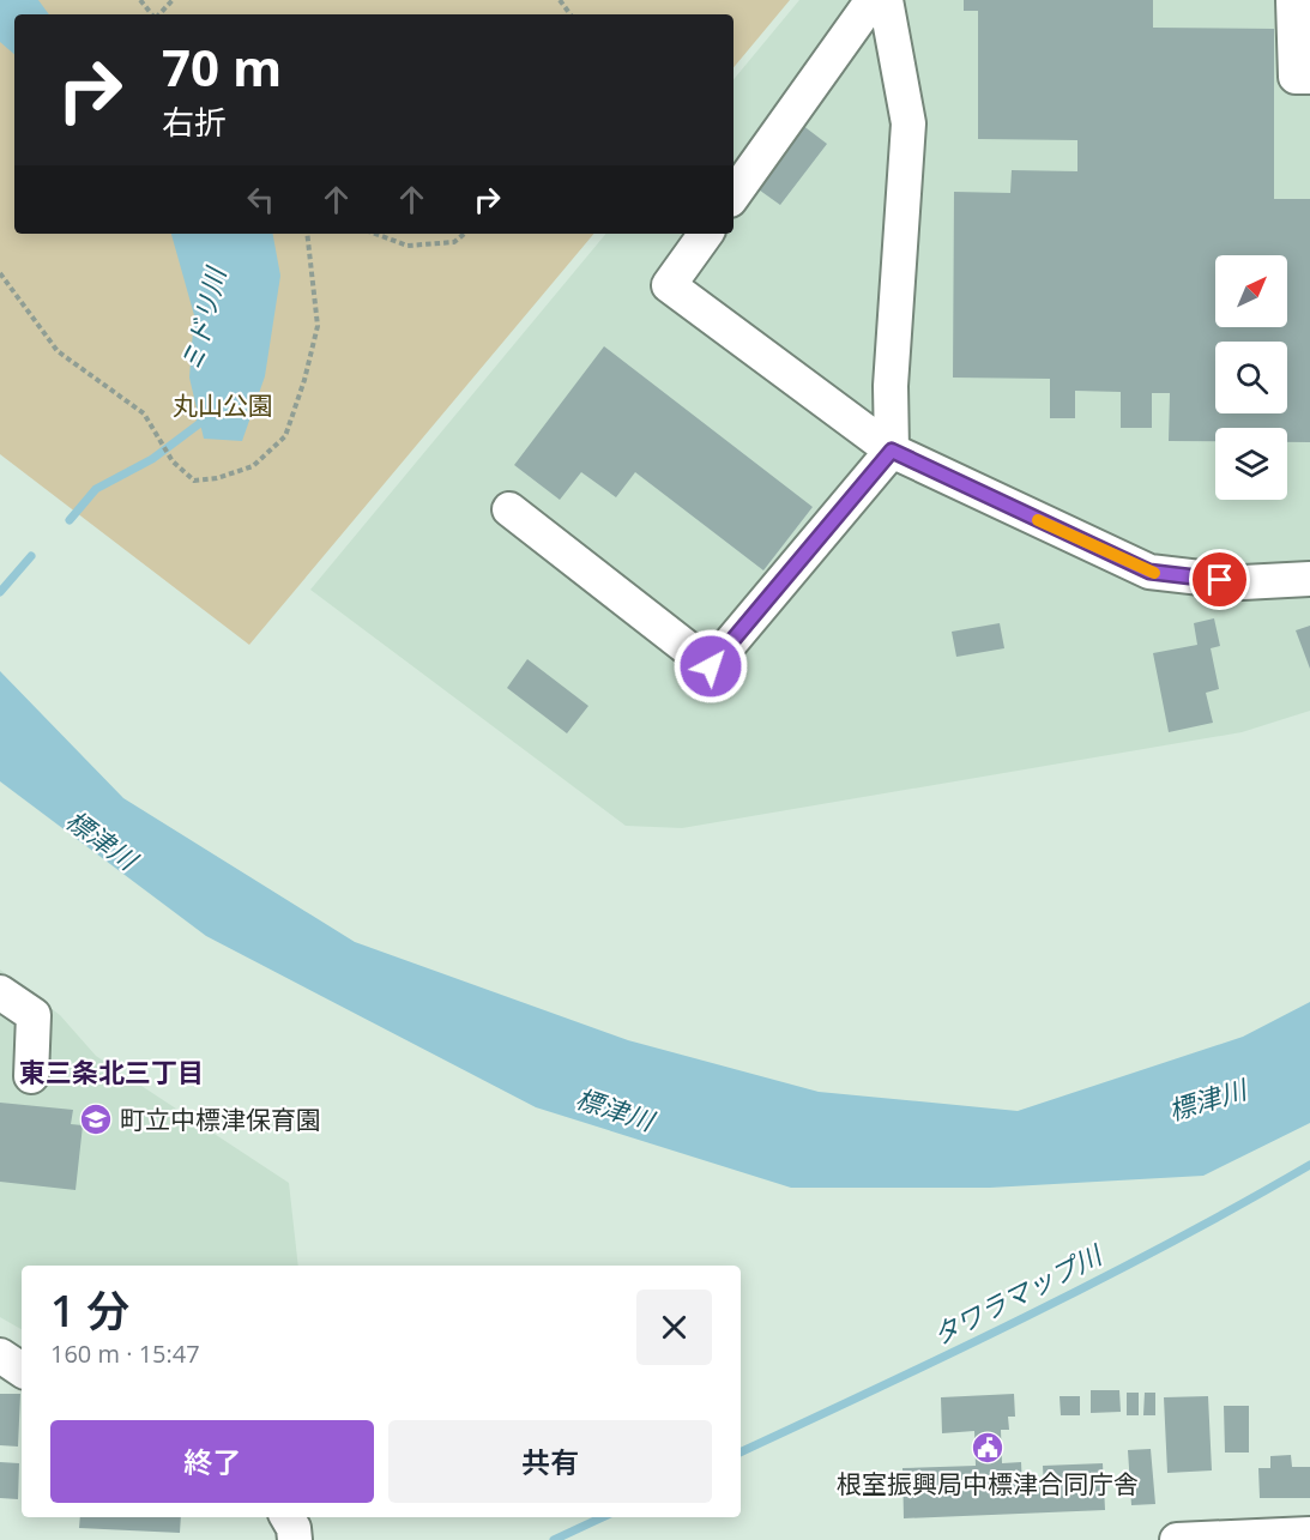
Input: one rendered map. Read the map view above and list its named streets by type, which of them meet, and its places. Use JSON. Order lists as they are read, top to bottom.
{
  "districts": ["東三条北三丁目"],
  "water": ["ミドリ川", "標津川", "タワラマップ川"],
  "parks": ["丸山公園"],
  "places": {
    "school or university": ["町立中標津保育園"],
    "public building": ["根室振興局中標津合同庁舎"]
  },
  "north": "top right",
  "page": {
    "turn": ["70 m", "右折"],
    "heading": ["1 分", "160 m · 15:47"],
    "buttons": ["終了", "共有"]
  }
}
